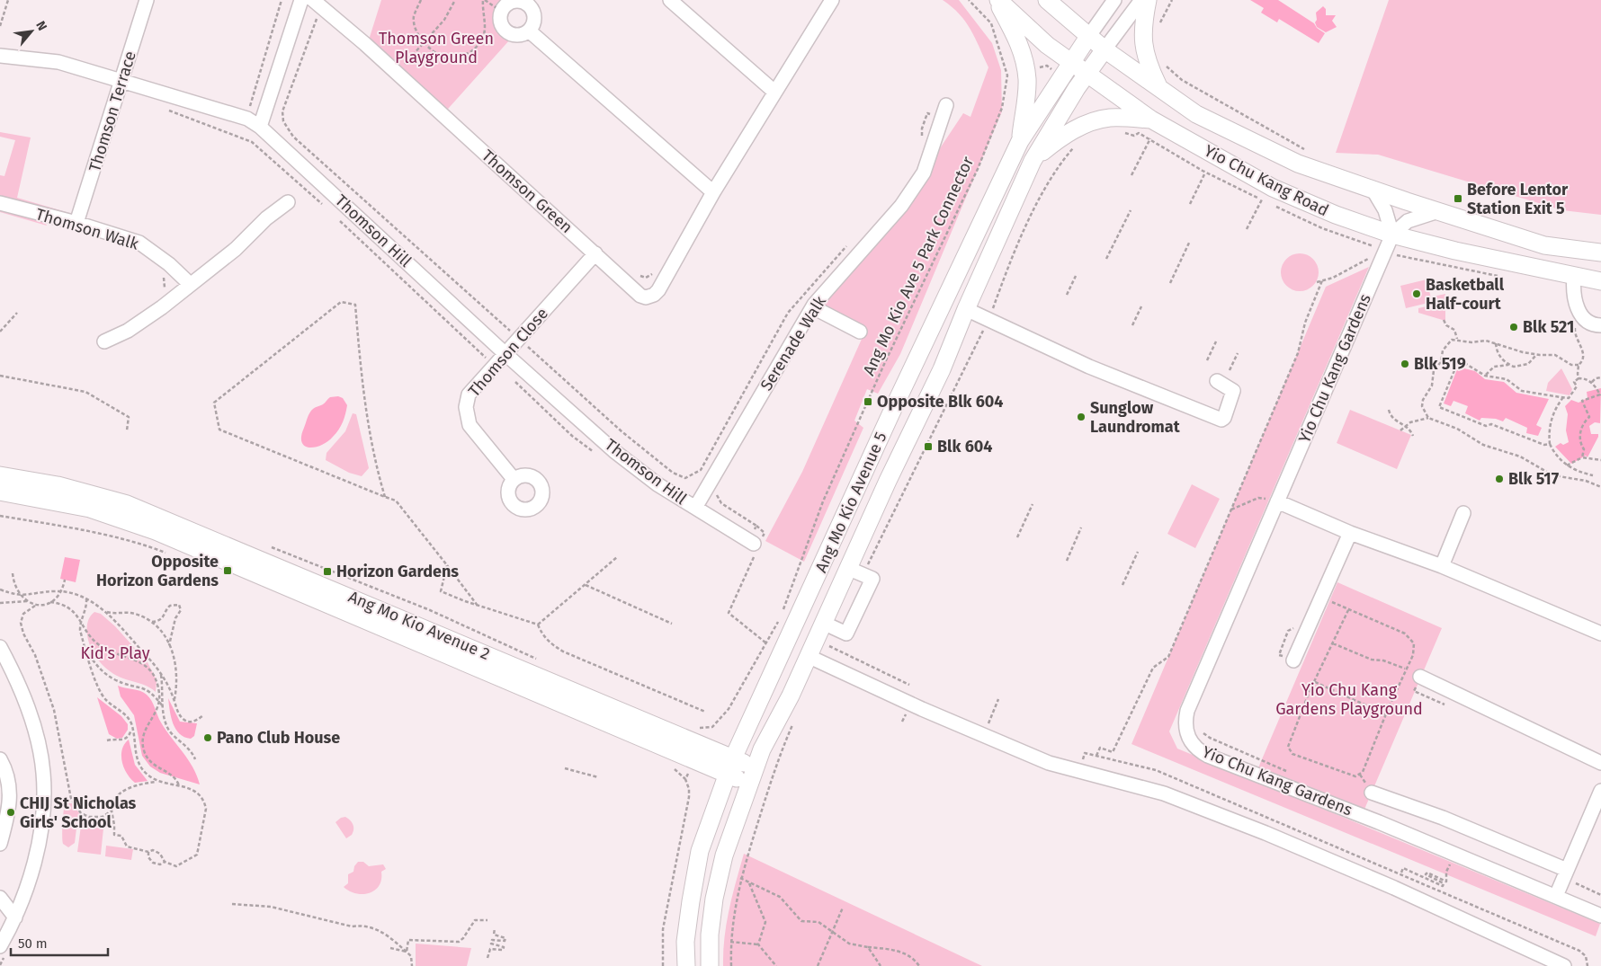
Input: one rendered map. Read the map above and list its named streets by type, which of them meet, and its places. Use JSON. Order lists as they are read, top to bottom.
{
  "streets": {
    "main road": ["Yio Chu Kang Road", "Ang Mo Kio Avenue 5", "Ang Mo Kio Avenue 2"],
    "street": [
      "Thomson Terrace",
      "Thomson Green",
      "Thomson Walk",
      "Thomson Hill",
      "Serenade Walk",
      "Thomson Close",
      "Yio Chu Kang Gardens"
    ],
    "path": ["Ang Mo Kio Ave 5 Park Connector"]
  },
  "crossings": [
    ["Thomson Terrace", "Thomson Walk"],
    ["Thomson Terrace", "Thomson Hill"],
    ["Yio Chu Kang Road", "Yio Chu Kang Gardens"],
    ["Yio Chu Kang Road", "Ang Mo Kio Avenue 5"],
    ["Thomson Green", "Thomson Close"],
    ["Thomson Hill", "Serenade Walk"],
    ["Thomson Hill", "Thomson Close"],
    ["Ang Mo Kio Avenue 5", "Ang Mo Kio Avenue 2"]
  ],
  "parks": ["Thomson Green Playground", "Kid's Play", "Yio Chu Kang Gardens Playground"],
  "places": {
    "transit": [
      "Before Lentor Station Exit 5",
      "Opposite Blk 604",
      "Blk 604",
      "Opposite Horizon Gardens",
      "Horizon Gardens"
    ],
    "other": [
      "Basketball Half-court",
      "Blk 521",
      "Blk 519",
      "Sunglow Laundromat",
      "Blk 517",
      "Pano Club House",
      "CHIJ St Nicholas Girls' School"
    ]
  },
  "scale_bar": "50 m",
  "north": "top right"
}
